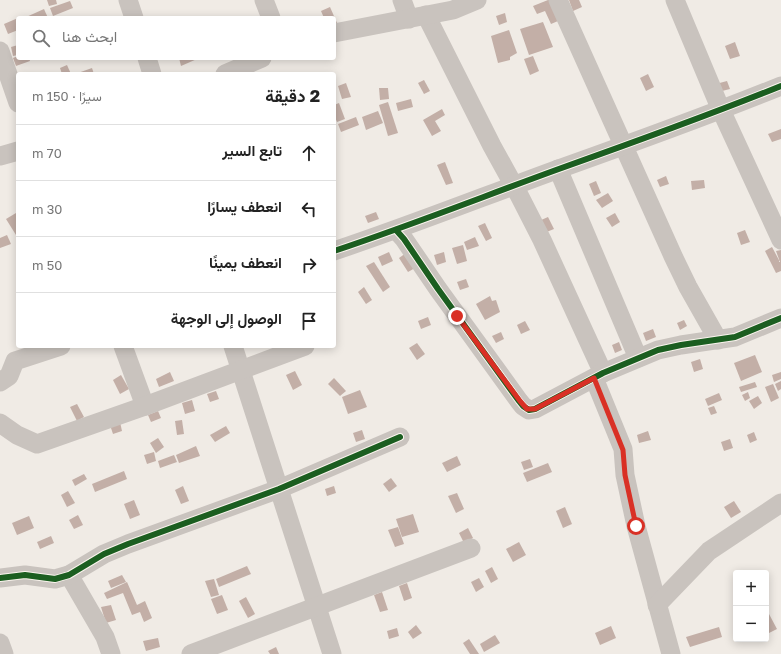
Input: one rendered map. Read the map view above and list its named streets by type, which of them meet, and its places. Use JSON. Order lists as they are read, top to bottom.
{
  "page": {
    "search": "ابحث هنا",
    "heading": ["2 دقيقة", "سيرًا · 150 m"],
    "list": [
      ["تابع السير", "70 m"],
      ["انعطف يسارًا", "30 m"],
      ["انعطف يمينًا", "50 m"],
      "الوصول إلى الوجهة"
    ],
    "map_buttons": ["+", "−"]
  }
}
